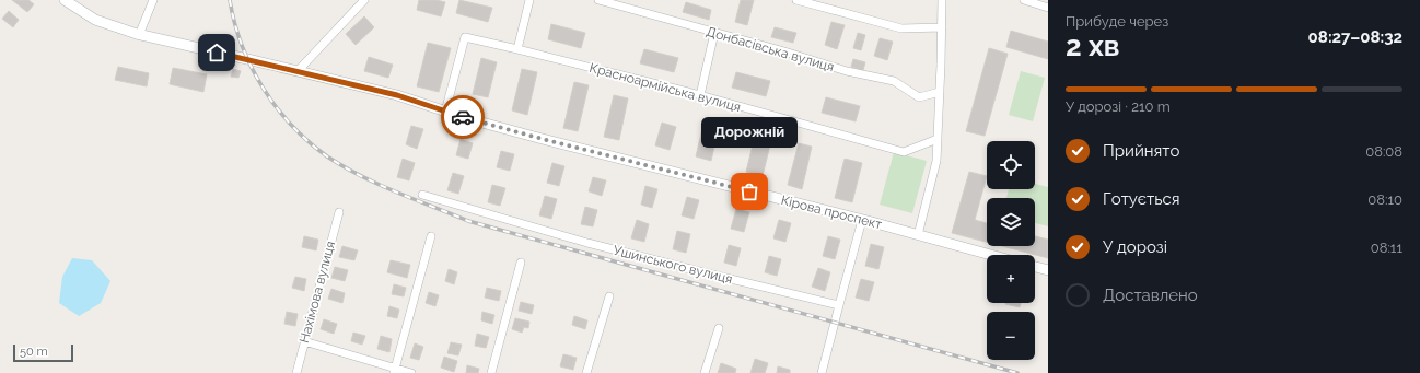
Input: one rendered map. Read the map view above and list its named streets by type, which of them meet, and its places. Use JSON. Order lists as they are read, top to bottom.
{
  "streets": {
    "street": [
      "Донбасівська вулиця",
      "Красноармійська вулиця",
      "Кірова проспект",
      "Ушинського вулиця",
      "Нахімова вулиця"
    ]
  },
  "crossings": [
    ["Красноармійська вулиця", "Кірова проспект"]
  ],
  "places": ["Дорожній"],
  "scale_bar": "50 m",
  "page": {
    "heading": ["2 хв", "Прибуде через", "08:27–08:32"],
    "bar": "У дорозі · 210 m",
    "bubble": "Дорожній",
    "list": [
      ["Прийнято", "08:08"],
      ["Готується", "08:10"],
      ["У дорозі", "08:11"],
      "Доставлено"
    ],
    "map_buttons": ["+", "−"],
    "scale": "50 m"
  }
}
